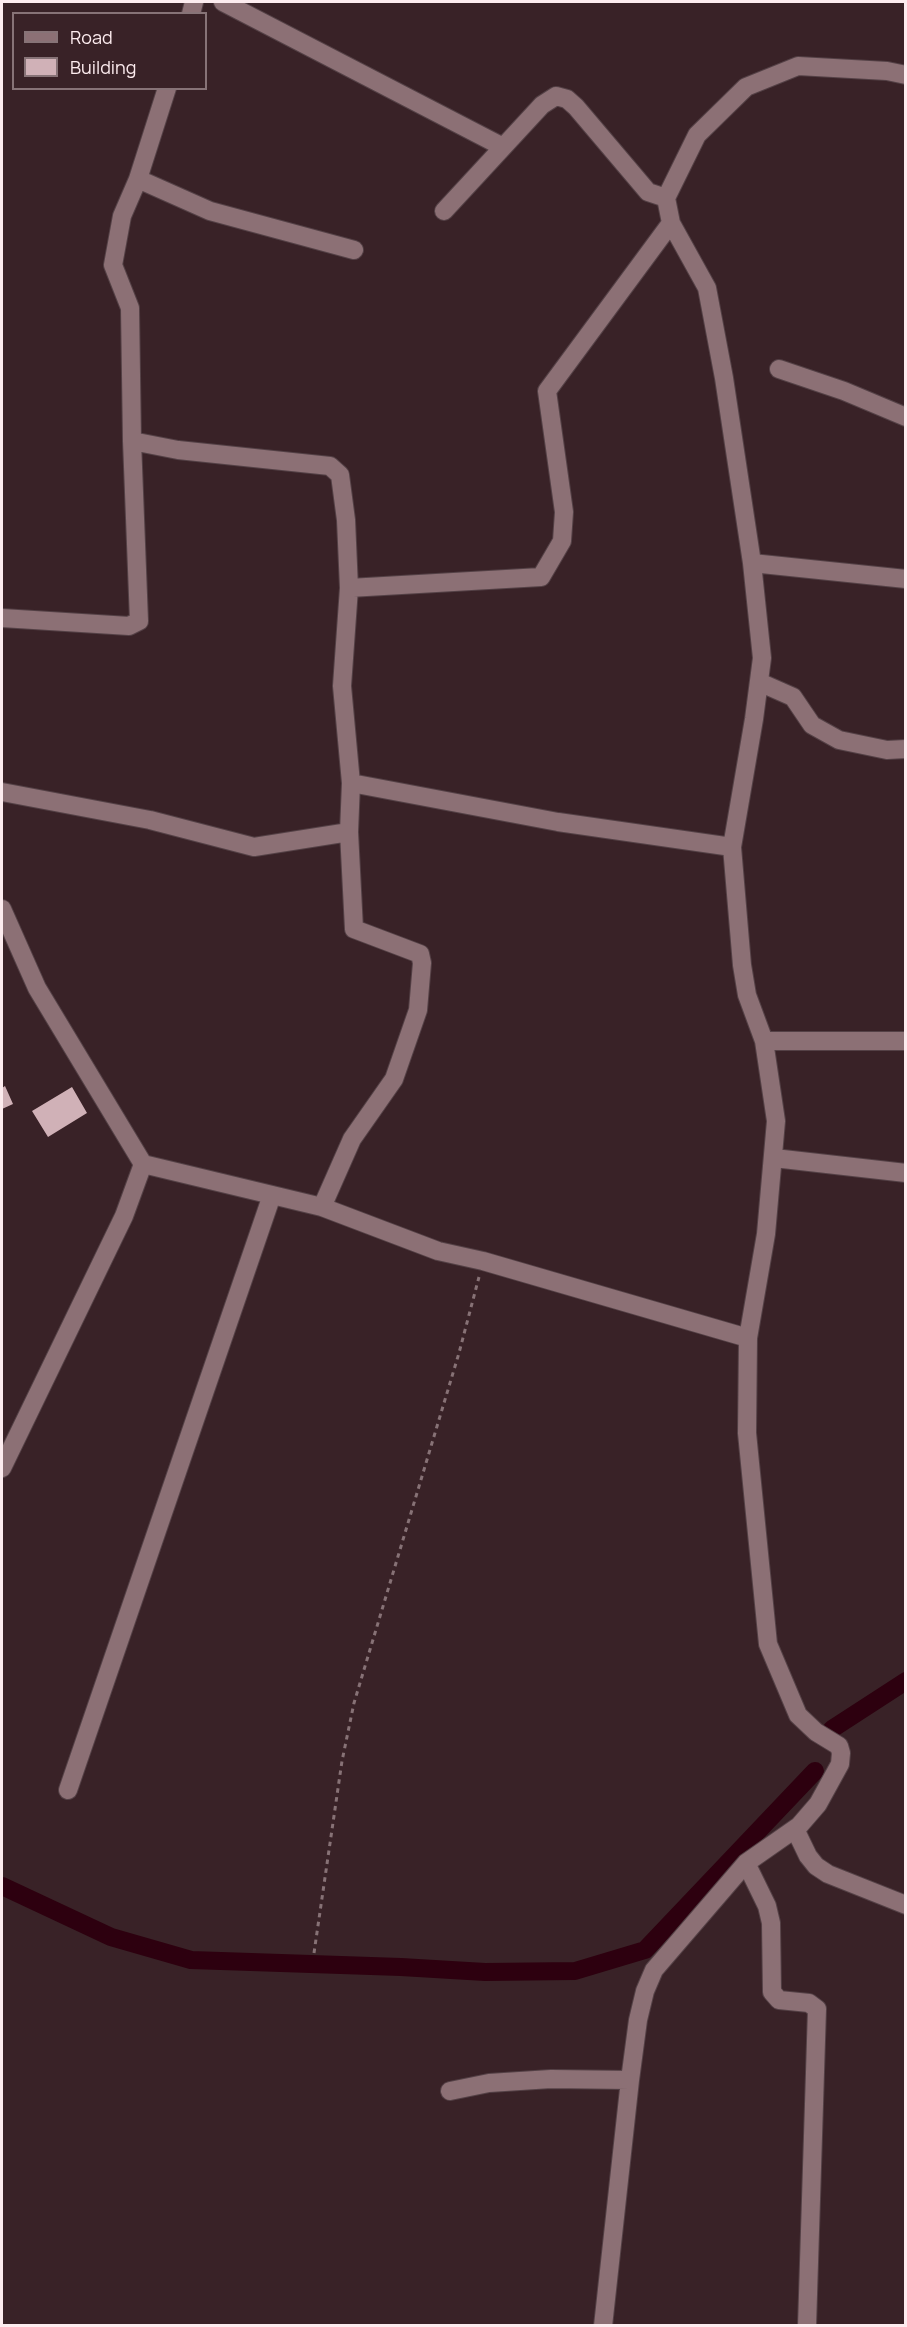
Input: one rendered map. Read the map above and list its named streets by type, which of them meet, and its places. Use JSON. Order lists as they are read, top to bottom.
{
  "legend": ["Road", "Building"]
}
